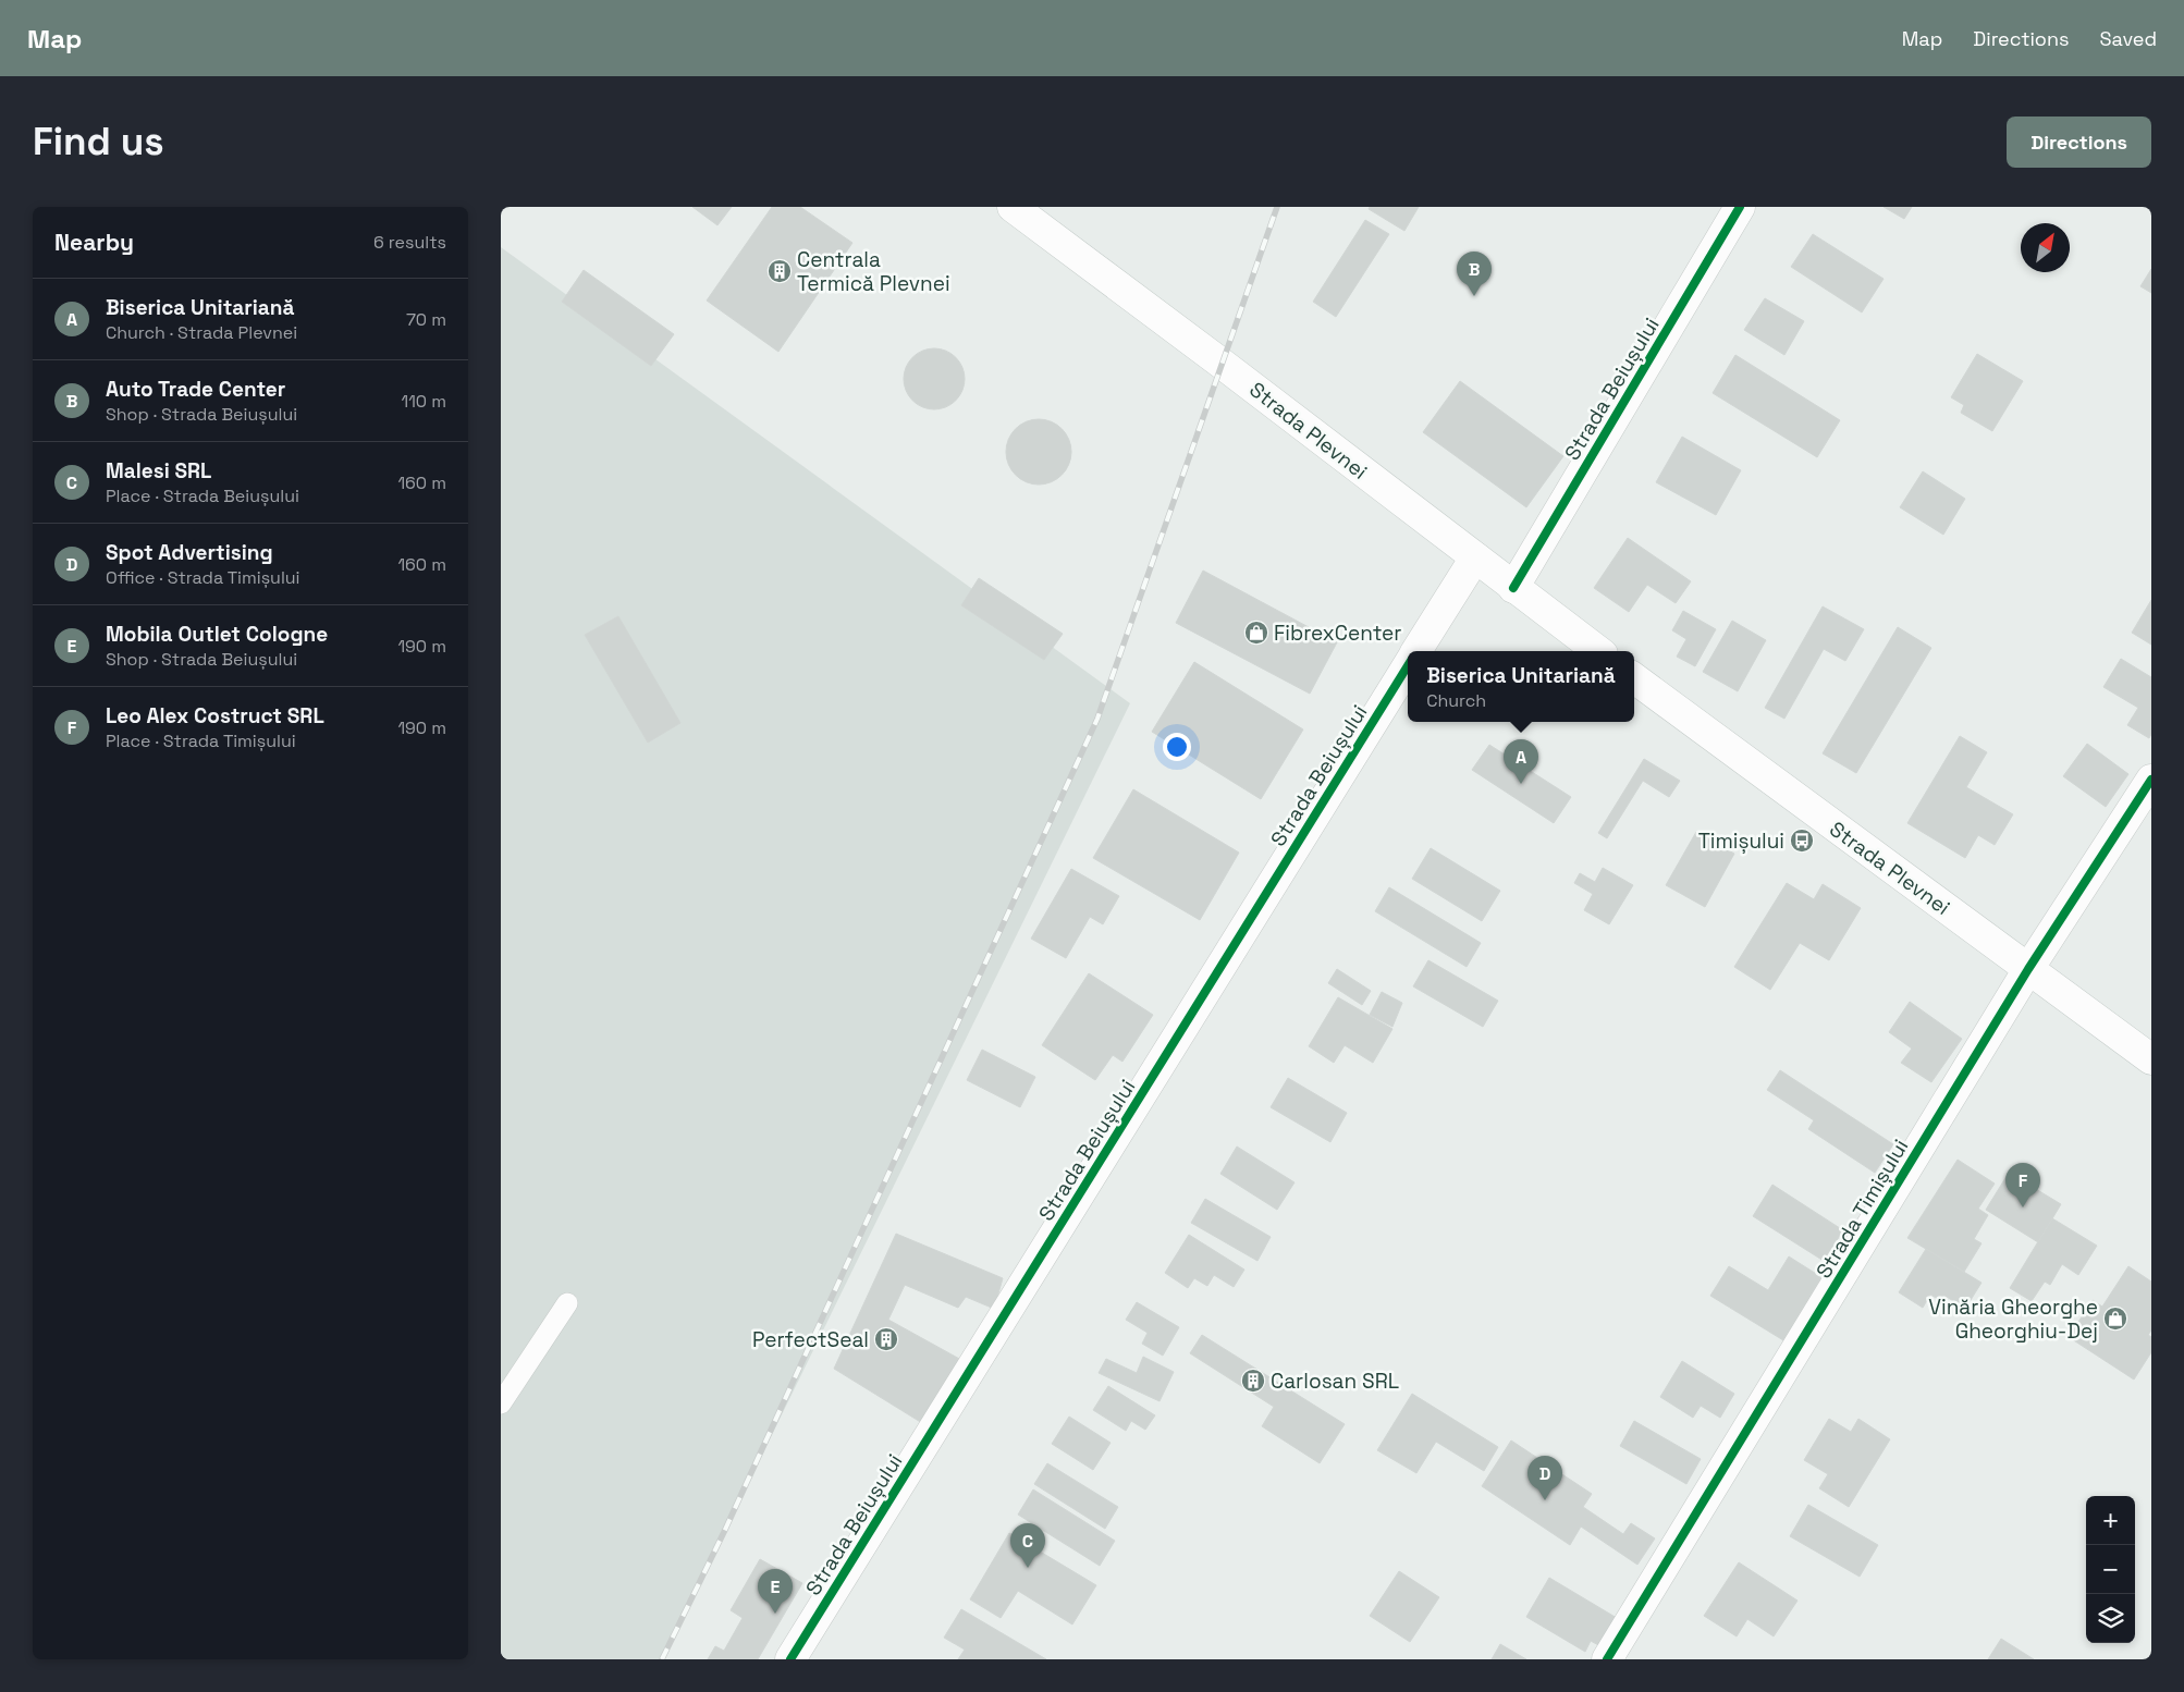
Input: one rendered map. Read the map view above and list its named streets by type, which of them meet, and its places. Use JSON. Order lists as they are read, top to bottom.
{
  "streets": {
    "street": ["Strada Beiușului", "Strada Plevnei", "Strada Timișului"]
  },
  "crossings": [
    ["Strada Beiușului", "Strada Plevnei"],
    ["Strada Plevnei", "Strada Timișului"]
  ],
  "places": {
    "building": ["Centrala Termică Plevnei", "PerfectSeal", "Carlosan SRL"],
    "shop": ["FibrexCenter", "Vinăria Gheorghe Gheorghiu-Dej"],
    "bus stop": ["Timișului"]
  },
  "north": "top right",
  "page": {
    "header": "Map",
    "nav": ["Map", "Directions", "Saved"],
    "buttons": "Directions",
    "title": "Find us",
    "heading": ["Nearby", "6 results"],
    "pins": [
      "B",
      "A",
      "F",
      "D",
      "C",
      "E"
    ],
    "list": [
      {
        "mark": "A",
        "name": "Biserica Unitariană",
        "note": "Church · Strada Plevnei",
        "value": "70 m"
      },
      {
        "mark": "B",
        "name": "Auto Trade Center",
        "note": "Shop · Strada Beiușului",
        "value": "110 m"
      },
      {
        "mark": "C",
        "name": "Malesi SRL",
        "note": "Place · Strada Beiușului",
        "value": "160 m"
      },
      {
        "mark": "D",
        "name": "Spot Advertising",
        "note": "Office · Strada Timișului",
        "value": "160 m"
      },
      {
        "mark": "E",
        "name": "Mobila Outlet Cologne",
        "note": "Shop · Strada Beiușului",
        "value": "190 m"
      },
      {
        "mark": "F",
        "name": "Leo Alex Costruct SRL",
        "note": "Place · Strada Timișului",
        "value": "190 m"
      }
    ],
    "popup": ["Biserica Unitariană", "Church"],
    "map_buttons": ["+", "−"]
  }
}
